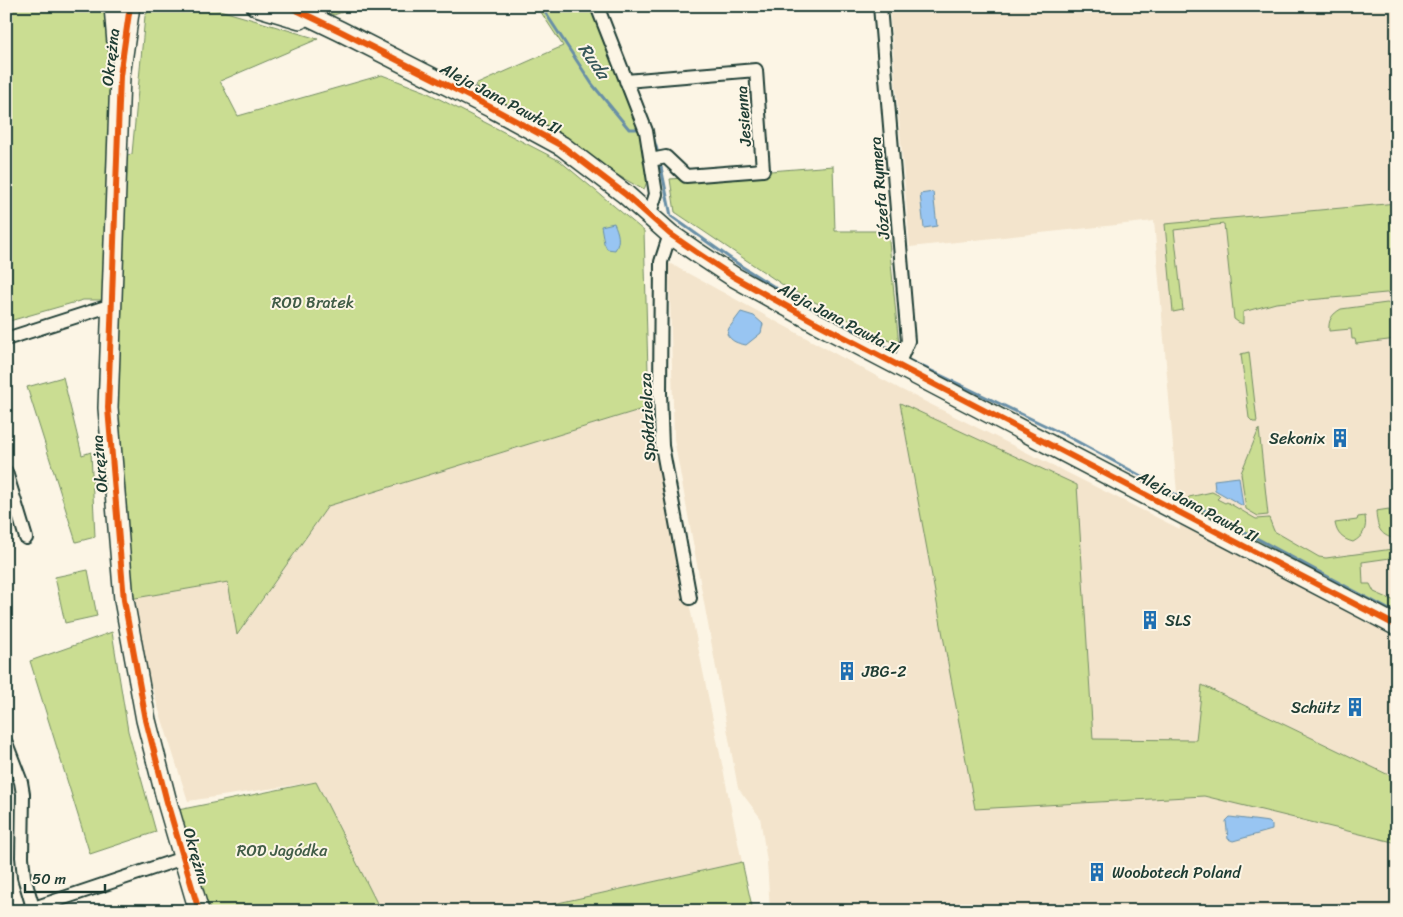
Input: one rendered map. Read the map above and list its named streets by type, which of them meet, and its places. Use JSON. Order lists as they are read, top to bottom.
{
  "streets": {
    "street": [
      "Okrężna",
      "Aleja Jana Pawła II",
      "Jesienna",
      "Józefa Rymera",
      "Spółdzielcza"
    ]
  },
  "crossings": [
    ["Aleja Jana Pawła II", "Józefa Rymera"],
    ["Aleja Jana Pawła II", "Spółdzielcza"]
  ],
  "water": ["Ruda"],
  "parks": ["ROD Bratek", "ROD Jagódka"],
  "places": {
    "building": [
      "Sekonix",
      "SLS",
      "JBG-2",
      "Schütz",
      "Woobotech Poland"
    ]
  },
  "scale_bar": "50 m"
}
